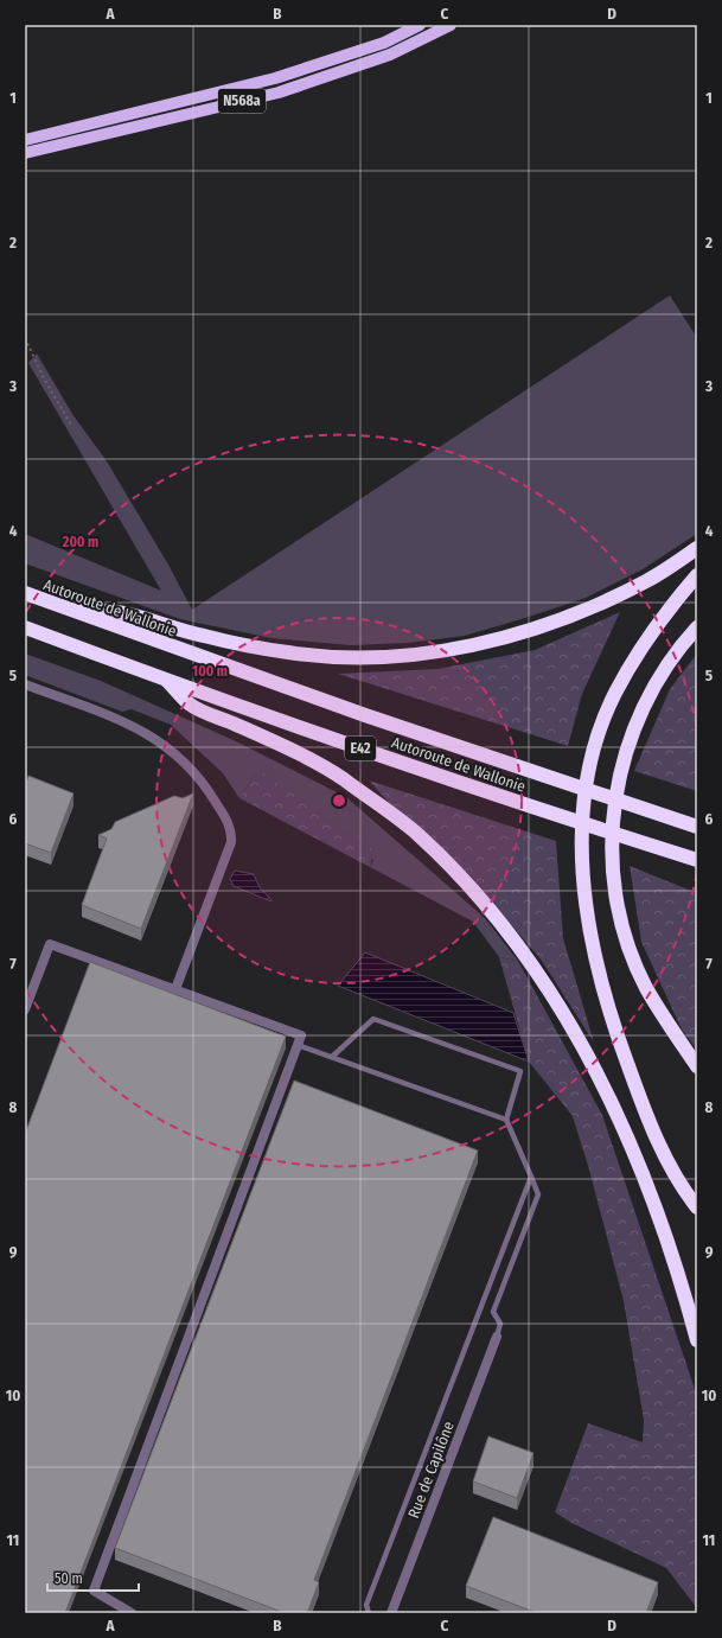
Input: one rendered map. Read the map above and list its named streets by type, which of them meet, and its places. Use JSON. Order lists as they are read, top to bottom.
{
  "streets": {
    "highway": ["Autoroute de Wallonie", "E42"],
    "main road": ["N568a"],
    "street": ["Rue de Capilône"]
  },
  "scale_bar": "50 m",
  "grid": {
    "columns": [
      "A",
      "B",
      "C",
      "D"
    ],
    "rows": [
      "1",
      "2",
      "3",
      "4",
      "5",
      "6",
      "7",
      "8",
      "9",
      "10",
      "11"
    ]
  },
  "rings": ["200 m", "100 m"]
}
